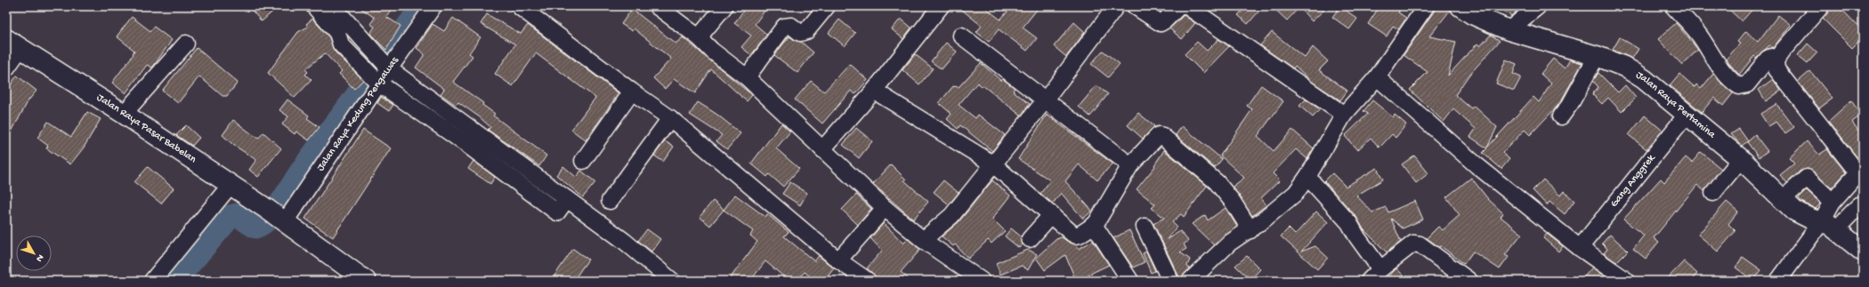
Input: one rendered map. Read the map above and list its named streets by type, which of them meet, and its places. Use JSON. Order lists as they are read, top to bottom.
{
  "streets": {
    "main road": ["Jalan Raya Pertamina", "Jalan Raya Pasar Babelan"],
    "street": ["Jalan Raya Kedung Pengawas", "Gang Anggrek"]
  },
  "crossings": [
    ["Jalan Raya Pertamina", "Gang Anggrek"],
    ["Jalan Raya Kedung Pengawas", "Jalan Raya Pasar Babelan"]
  ],
  "north": "bottom right"
}
